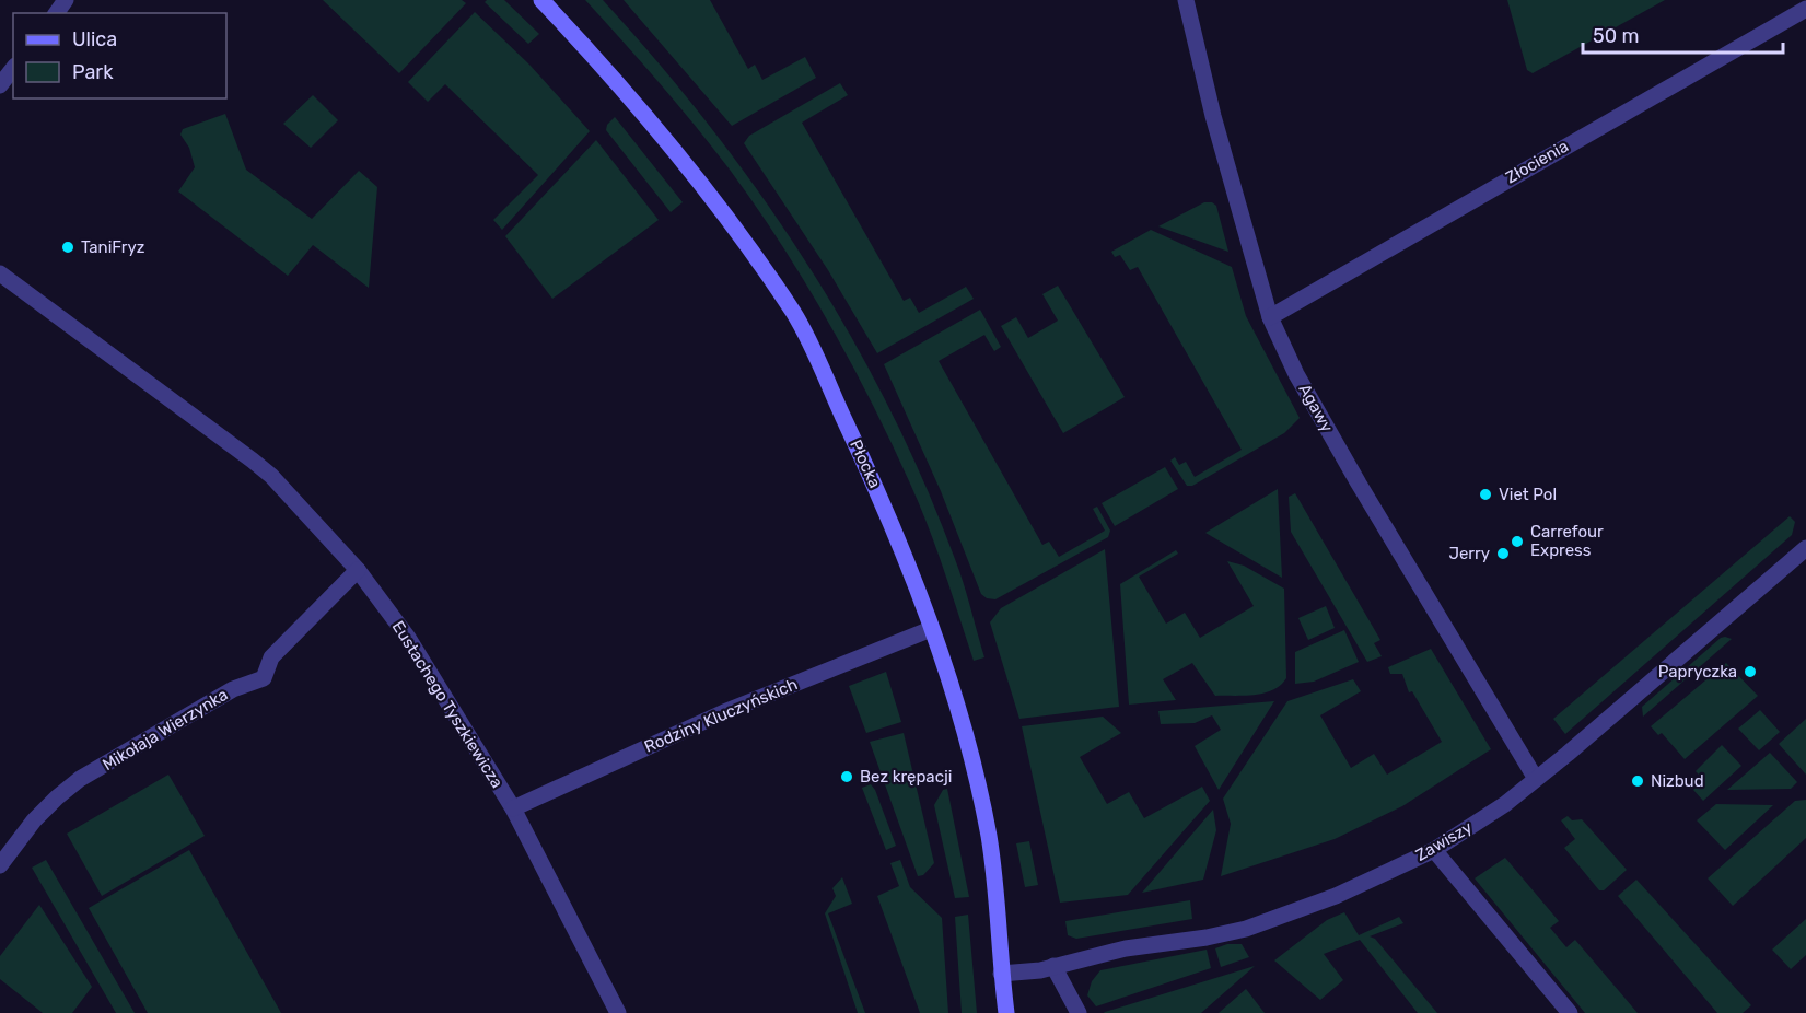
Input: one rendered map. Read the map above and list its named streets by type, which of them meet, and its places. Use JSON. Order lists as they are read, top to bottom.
{
  "streets": {
    "street": [
      "Złocienia",
      "Agawy",
      "Płocka",
      "Eustachego Tyszkiewicza",
      "Rodziny Kluczyńskich",
      "Mikołaja Wierzynka",
      "Zawiszy"
    ]
  },
  "crossings": [
    ["Złocienia", "Agawy"],
    ["Agawy", "Zawiszy"],
    ["Płocka", "Rodziny Kluczyńskich"],
    ["Płocka", "Zawiszy"],
    ["Eustachego Tyszkiewicza", "Rodziny Kluczyńskich"],
    ["Eustachego Tyszkiewicza", "Mikołaja Wierzynka"]
  ],
  "places": [
    "TaniFryz",
    "Viet Pol",
    "Carrefour Express",
    "Jerry",
    "Papryczka",
    "Bez krępacji",
    "Nizbud"
  ],
  "legend": ["Ulica", "Park"],
  "scale_bar": "50 m"
}
